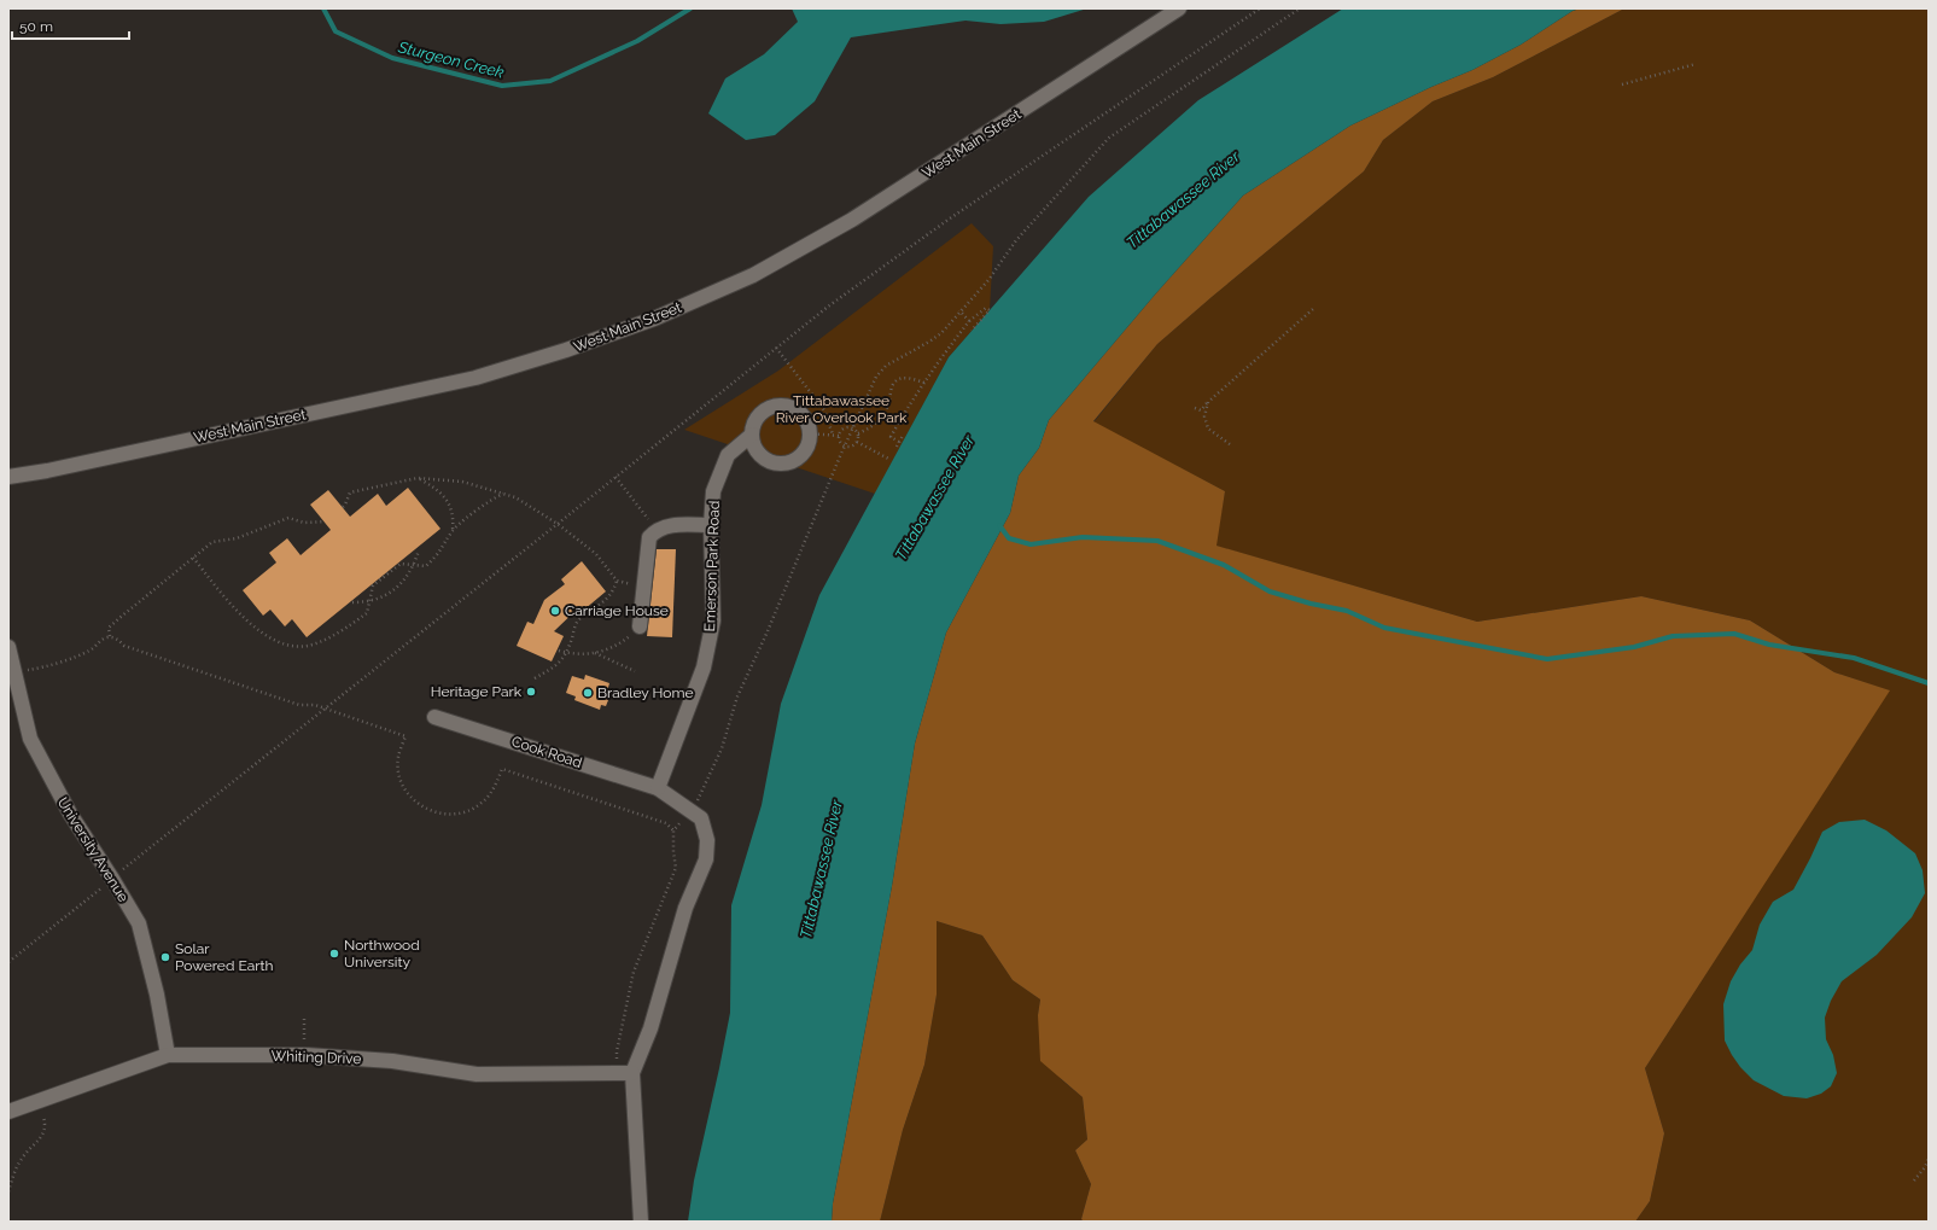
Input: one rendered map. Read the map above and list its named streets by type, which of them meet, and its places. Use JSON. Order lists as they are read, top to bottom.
{
  "streets": {
    "street": [
      "West Main Street",
      "Emerson Park Road",
      "Cook Road",
      "University Avenue",
      "Whiting Drive"
    ]
  },
  "crossings": [
    ["Emerson Park Road", "Cook Road"],
    ["University Avenue", "Whiting Drive"]
  ],
  "water": ["Sturgeon Creek", "Tittabawassee River"],
  "parks": ["Tittabawassee River Overlook Park"],
  "places": [
    "Carriage House",
    "Heritage Park",
    "Bradley Home",
    "Northwood University",
    "Solar Powered Earth"
  ],
  "scale_bar": "50 m"
}
